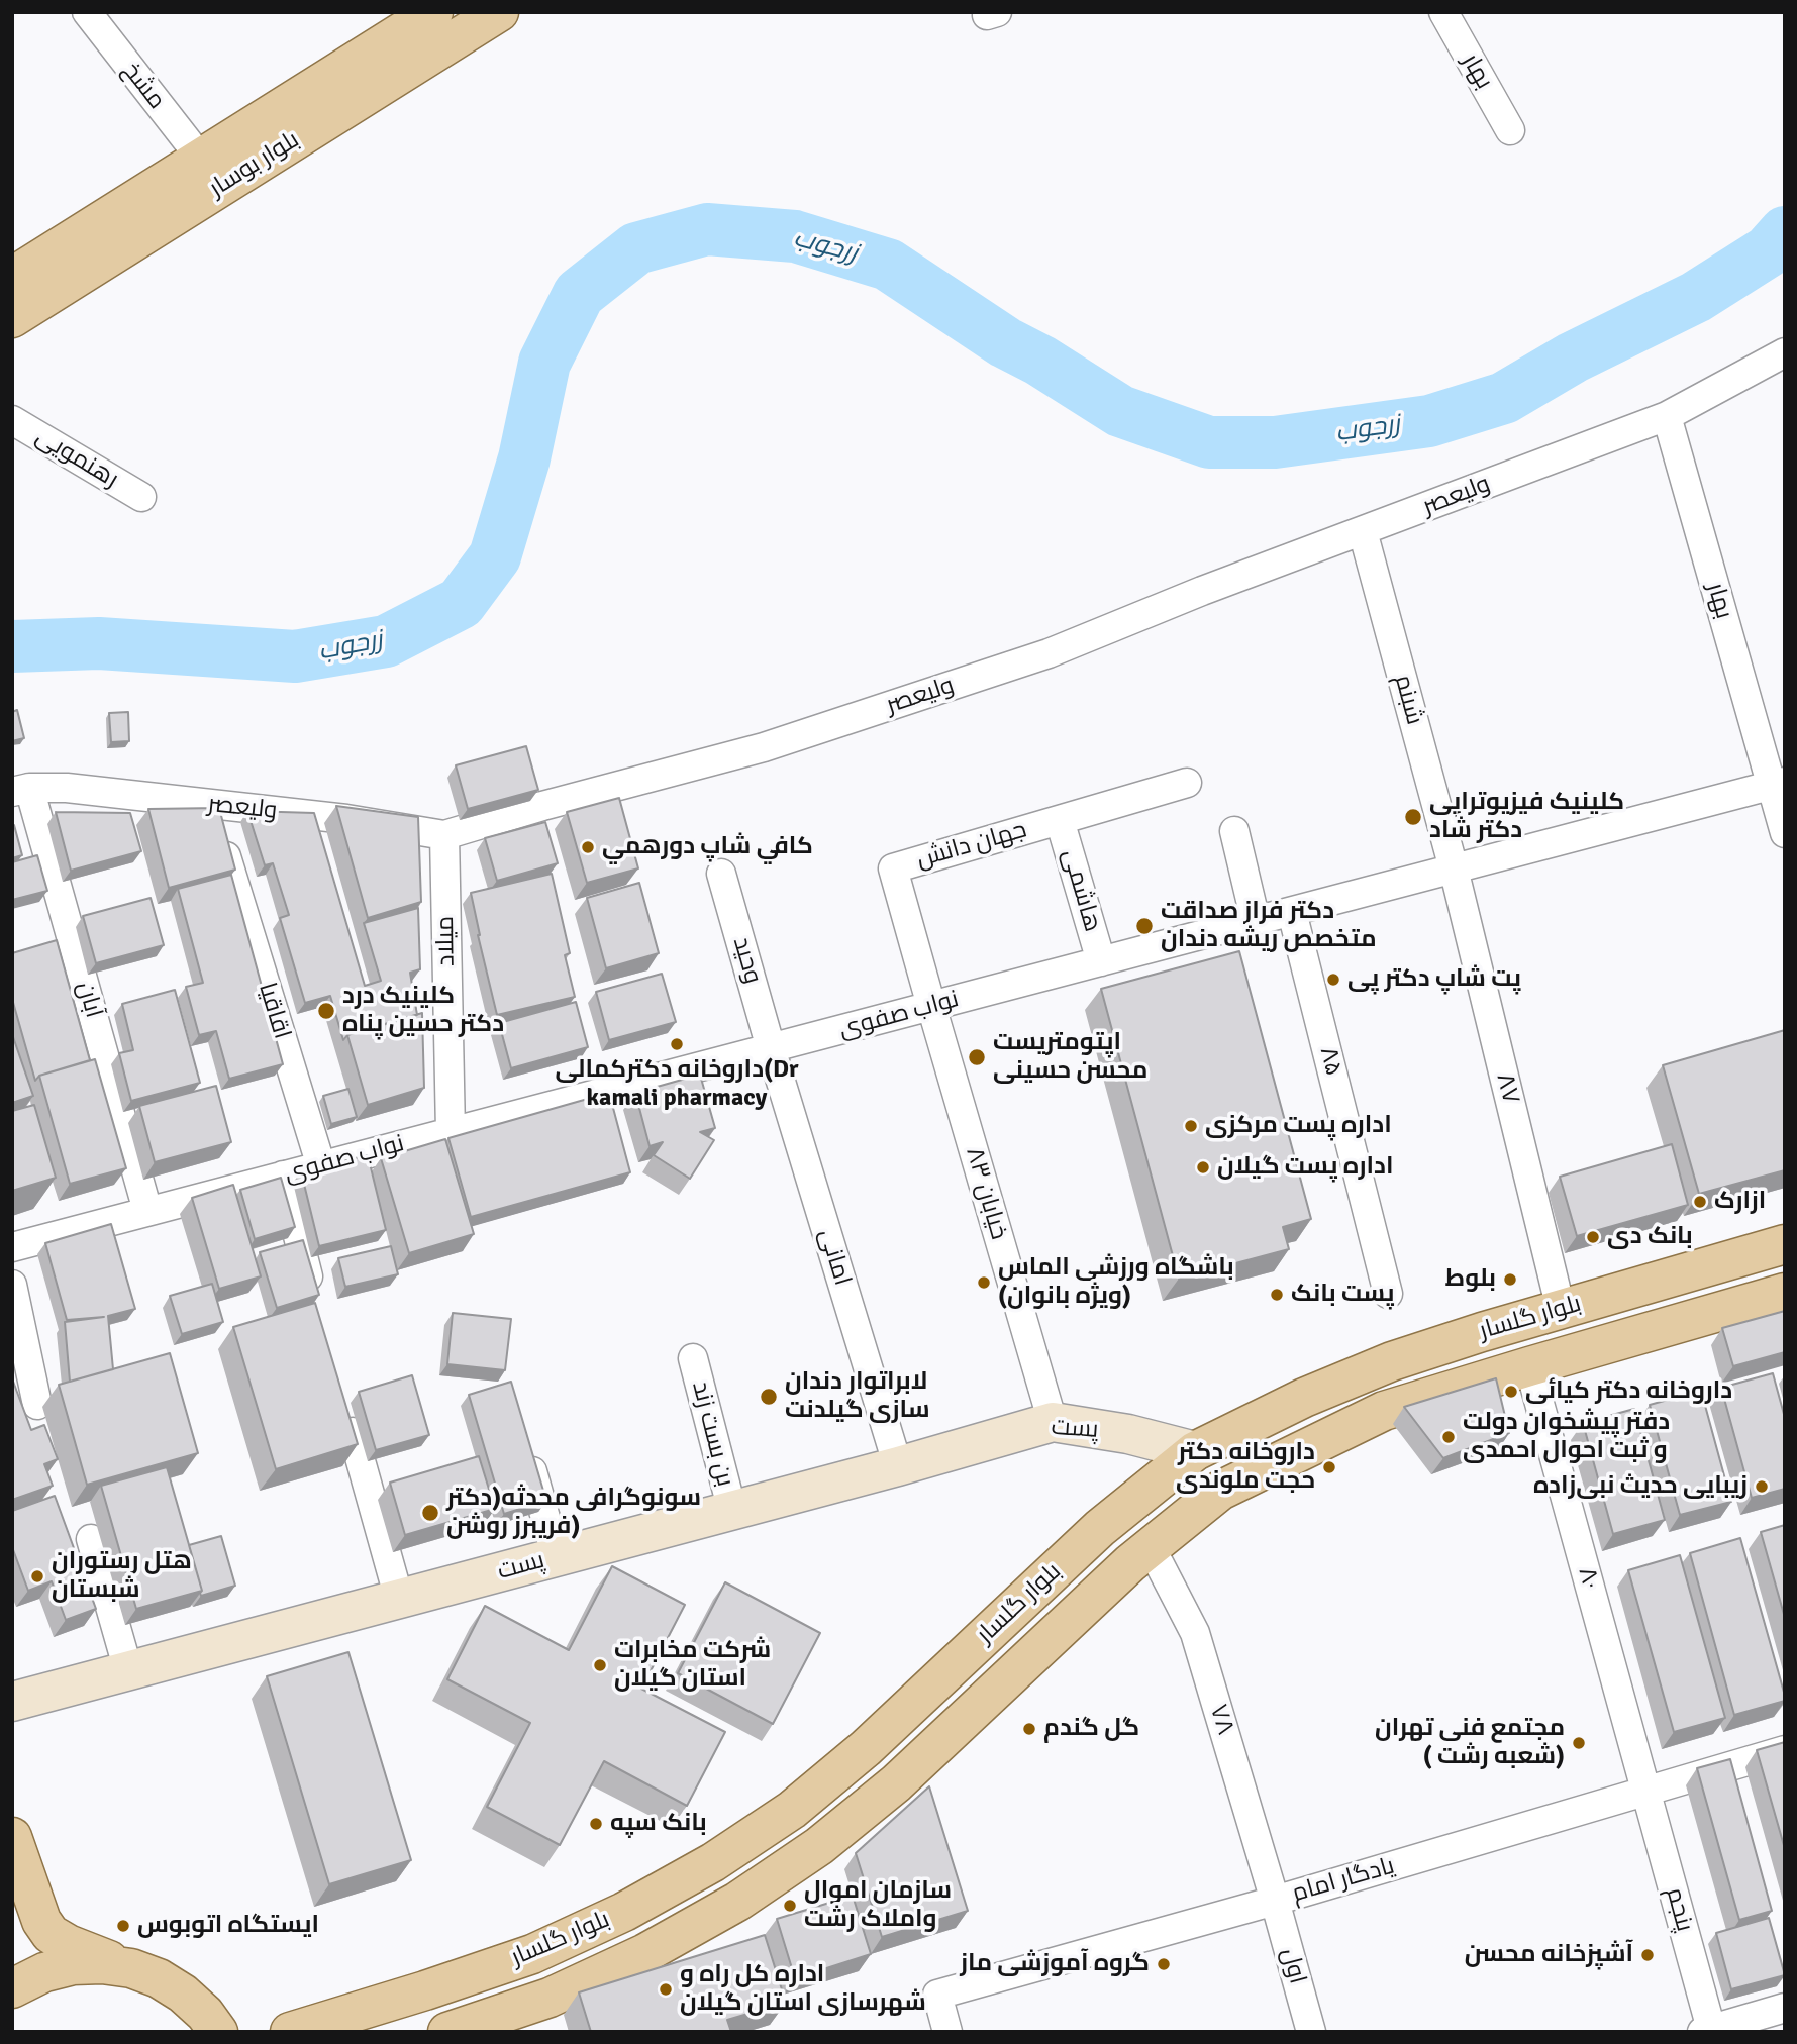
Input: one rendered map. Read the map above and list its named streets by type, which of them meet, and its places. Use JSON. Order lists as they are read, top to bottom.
{
  "streets": {
    "main road": ["بلوار بوسار", "بلوار گلسار"],
    "street": [
      "بهار",
      "مشخ",
      "رهنمویی",
      "ولیعصر",
      "شبنم",
      "جهان دانش",
      "هاشمی",
      "میلاد",
      "وحید",
      "آبان",
      "اقاقیا",
      "نواب صفوی",
      "۸۵",
      "۸۷",
      "خیابان ۸۳",
      "امانی",
      "پست",
      "بن بست زند",
      "۸۰",
      "۷۸",
      "یادگار امام",
      "پنجم",
      "اول"
    ]
  },
  "crossings": [
    ["بهار", "ولیعصر"],
    ["بهار", "نواب صفوی"],
    ["مشخ", "بلوار بوسار"],
    ["ولیعصر", "شبنم"],
    ["ولیعصر", "میلاد"],
    ["ولیعصر", "آبان"],
    ["شبنم", "نواب صفوی"],
    ["شبنم", "۸۷"],
    ["جهان دانش", "هاشمی"],
    ["جهان دانش", "نواب صفوی"],
    ["جهان دانش", "خیابان ۸۳"],
    ["هاشمی", "نواب صفوی"],
    ["میلاد", "نواب صفوی"],
    ["وحید", "نواب صفوی"],
    ["وحید", "امانی"],
    ["آبان", "نواب صفوی"],
    ["اقاقیا", "نواب صفوی"],
    ["نواب صفوی", "۸۵"],
    ["نواب صفوی", "۸۷"],
    ["نواب صفوی", "خیابان ۸۳"],
    ["نواب صفوی", "امانی"],
    ["۸۷", "بلوار گلسار"],
    ["خیابان ۸۳", "پست"],
    ["امانی", "پست"],
    ["بلوار گلسار", "پست"],
    ["بلوار گلسار", "۸۰"],
    ["بلوار گلسار", "۷۸"],
    ["پست", "بن بست زند"],
    ["۸۰", "یادگار امام"],
    ["۸۰", "پنجم"],
    ["۷۸", "یادگار امام"],
    ["۷۸", "اول"],
    ["یادگار امام", "پنجم"],
    ["یادگار امام", "اول"]
  ],
  "water": ["زرجوب"],
  "places": [
    "کلینیک فیزیوتراپی دکتر شاد",
    "كافي شاپ دورهمي",
    "دکتر فراز صداقت متخصص ریشه دندان",
    "پت شاپ دکتر پی",
    "کلینیک درد دکتر حسین پناه",
    "داروخانه دکترکمالی(Dr kamali pharmacy",
    "اپتومتریست محسن حسینی",
    "اداره پست مرکزی",
    "اداره پست گیلان",
    "ازارک",
    "بانک دی",
    "بلوط",
    "باشگاه ورزشی الماس (ویژه بانوان)",
    "پست بانک",
    "داروخانه دکتر کیائی",
    "لابراتوار دندان سازی گیلدنت",
    "دفتر پیشخوان دولت و ثبت احوال احمدی",
    "داروخانه دکتر حجت ملوندی",
    "زیبایی حدیث نبی‌زاده",
    "سونوگرافی محدثه(دکتر فریبرز روشن)",
    "هتل رستوران شبستان",
    "شرکت مخابرات استان گیلان",
    "گل گندم",
    "مجتمع فنی تهران ( شعبه رشت)",
    "بانک سپه",
    "سازمان اموال واملاک رشت",
    "ایستگاه اتوبوس",
    "آشپزخانه محسن",
    "گروه آموزشی ماز",
    "اداره کل راه و شهرسازی استان گیلان"
  ]
}
